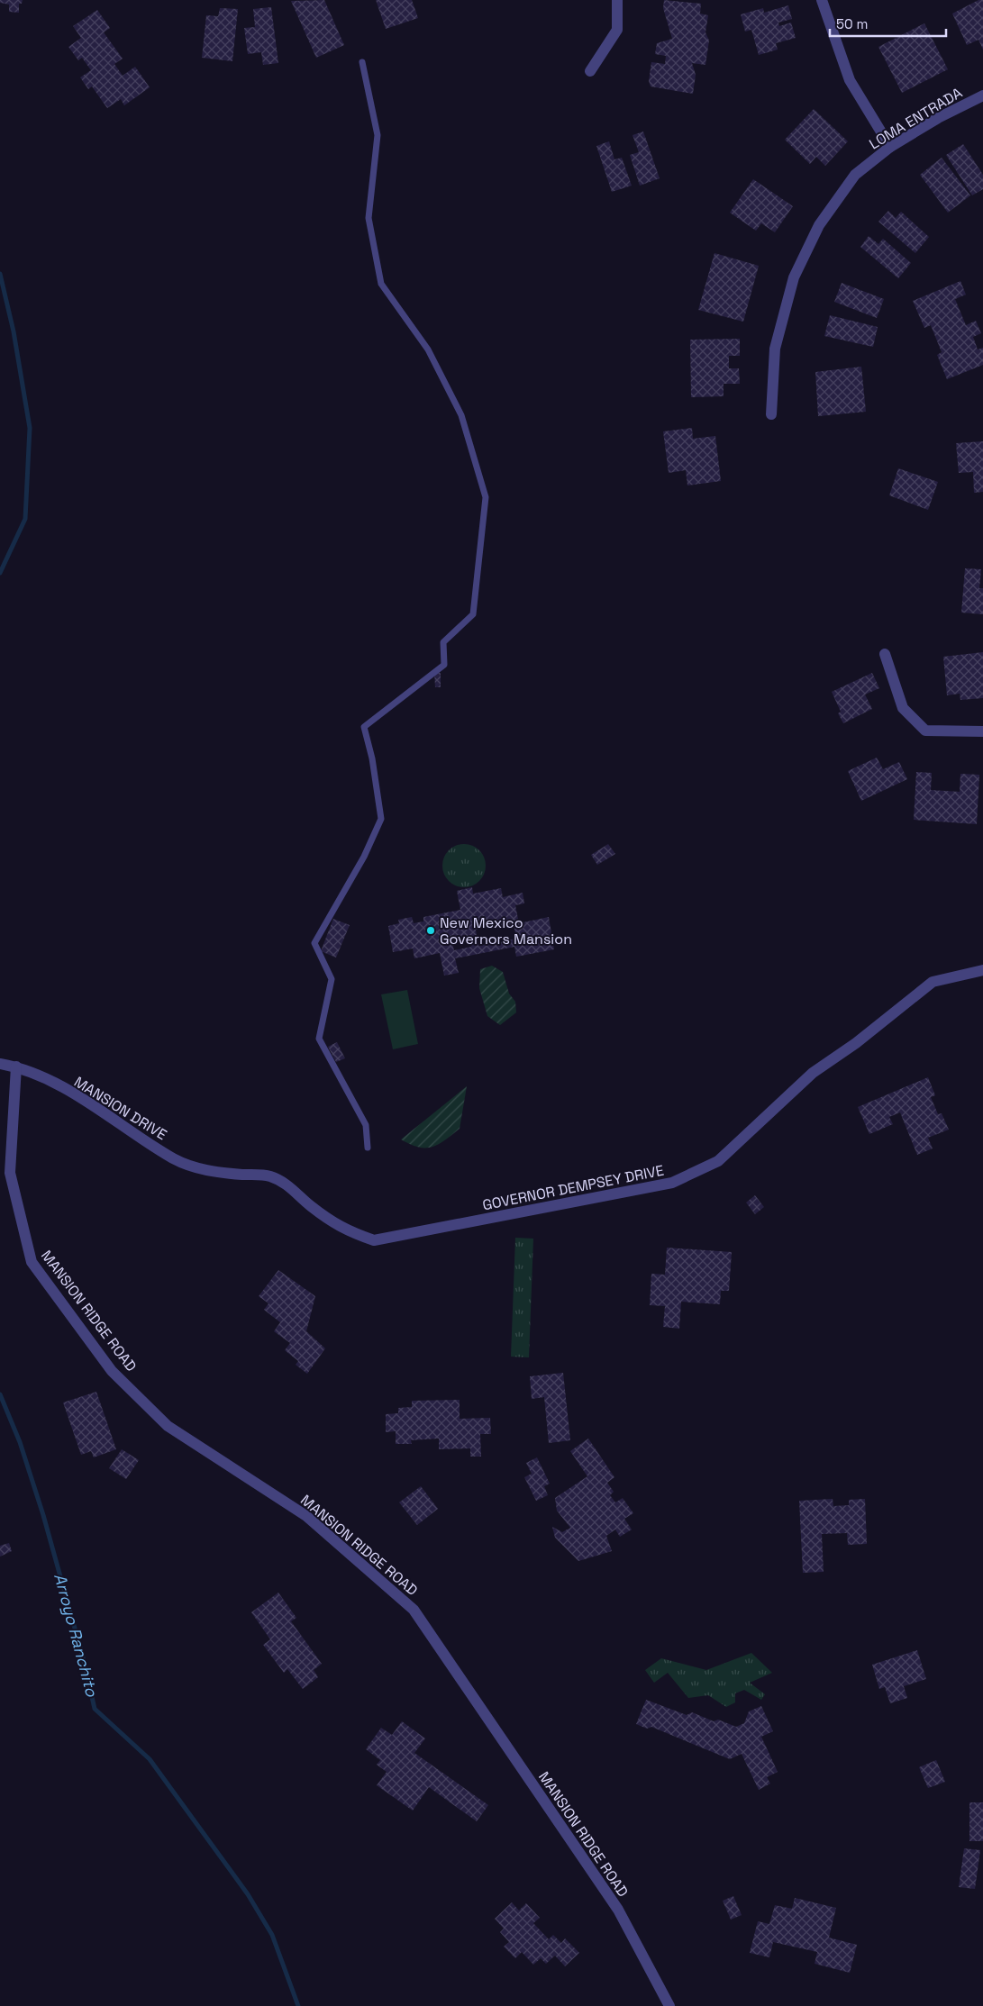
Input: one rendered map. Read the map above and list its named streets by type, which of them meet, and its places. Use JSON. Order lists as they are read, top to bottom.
{
  "streets": {
    "street": [
      "LOMA ENTRADA",
      "MANSION DRIVE",
      "GOVERNOR DEMPSEY DRIVE",
      "MANSION RIDGE ROAD"
    ]
  },
  "crossings": [
    ["MANSION DRIVE", "GOVERNOR DEMPSEY DRIVE"],
    ["MANSION DRIVE", "MANSION RIDGE ROAD"]
  ],
  "water": ["Arroyo Ranchito"],
  "places": ["New Mexico Governors Mansion"],
  "scale_bar": "50 m"
}
